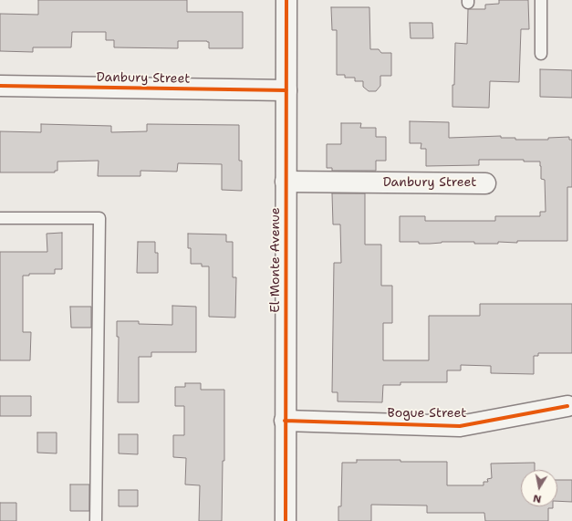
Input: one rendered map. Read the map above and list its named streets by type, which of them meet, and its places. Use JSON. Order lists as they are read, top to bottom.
{
  "streets": {
    "street": ["Danbury Street", "El Monte Avenue", "Bogue Street"]
  },
  "crossings": [
    ["Danbury Street", "El Monte Avenue"],
    ["El Monte Avenue", "Bogue Street"]
  ],
  "north": "bottom"
}
